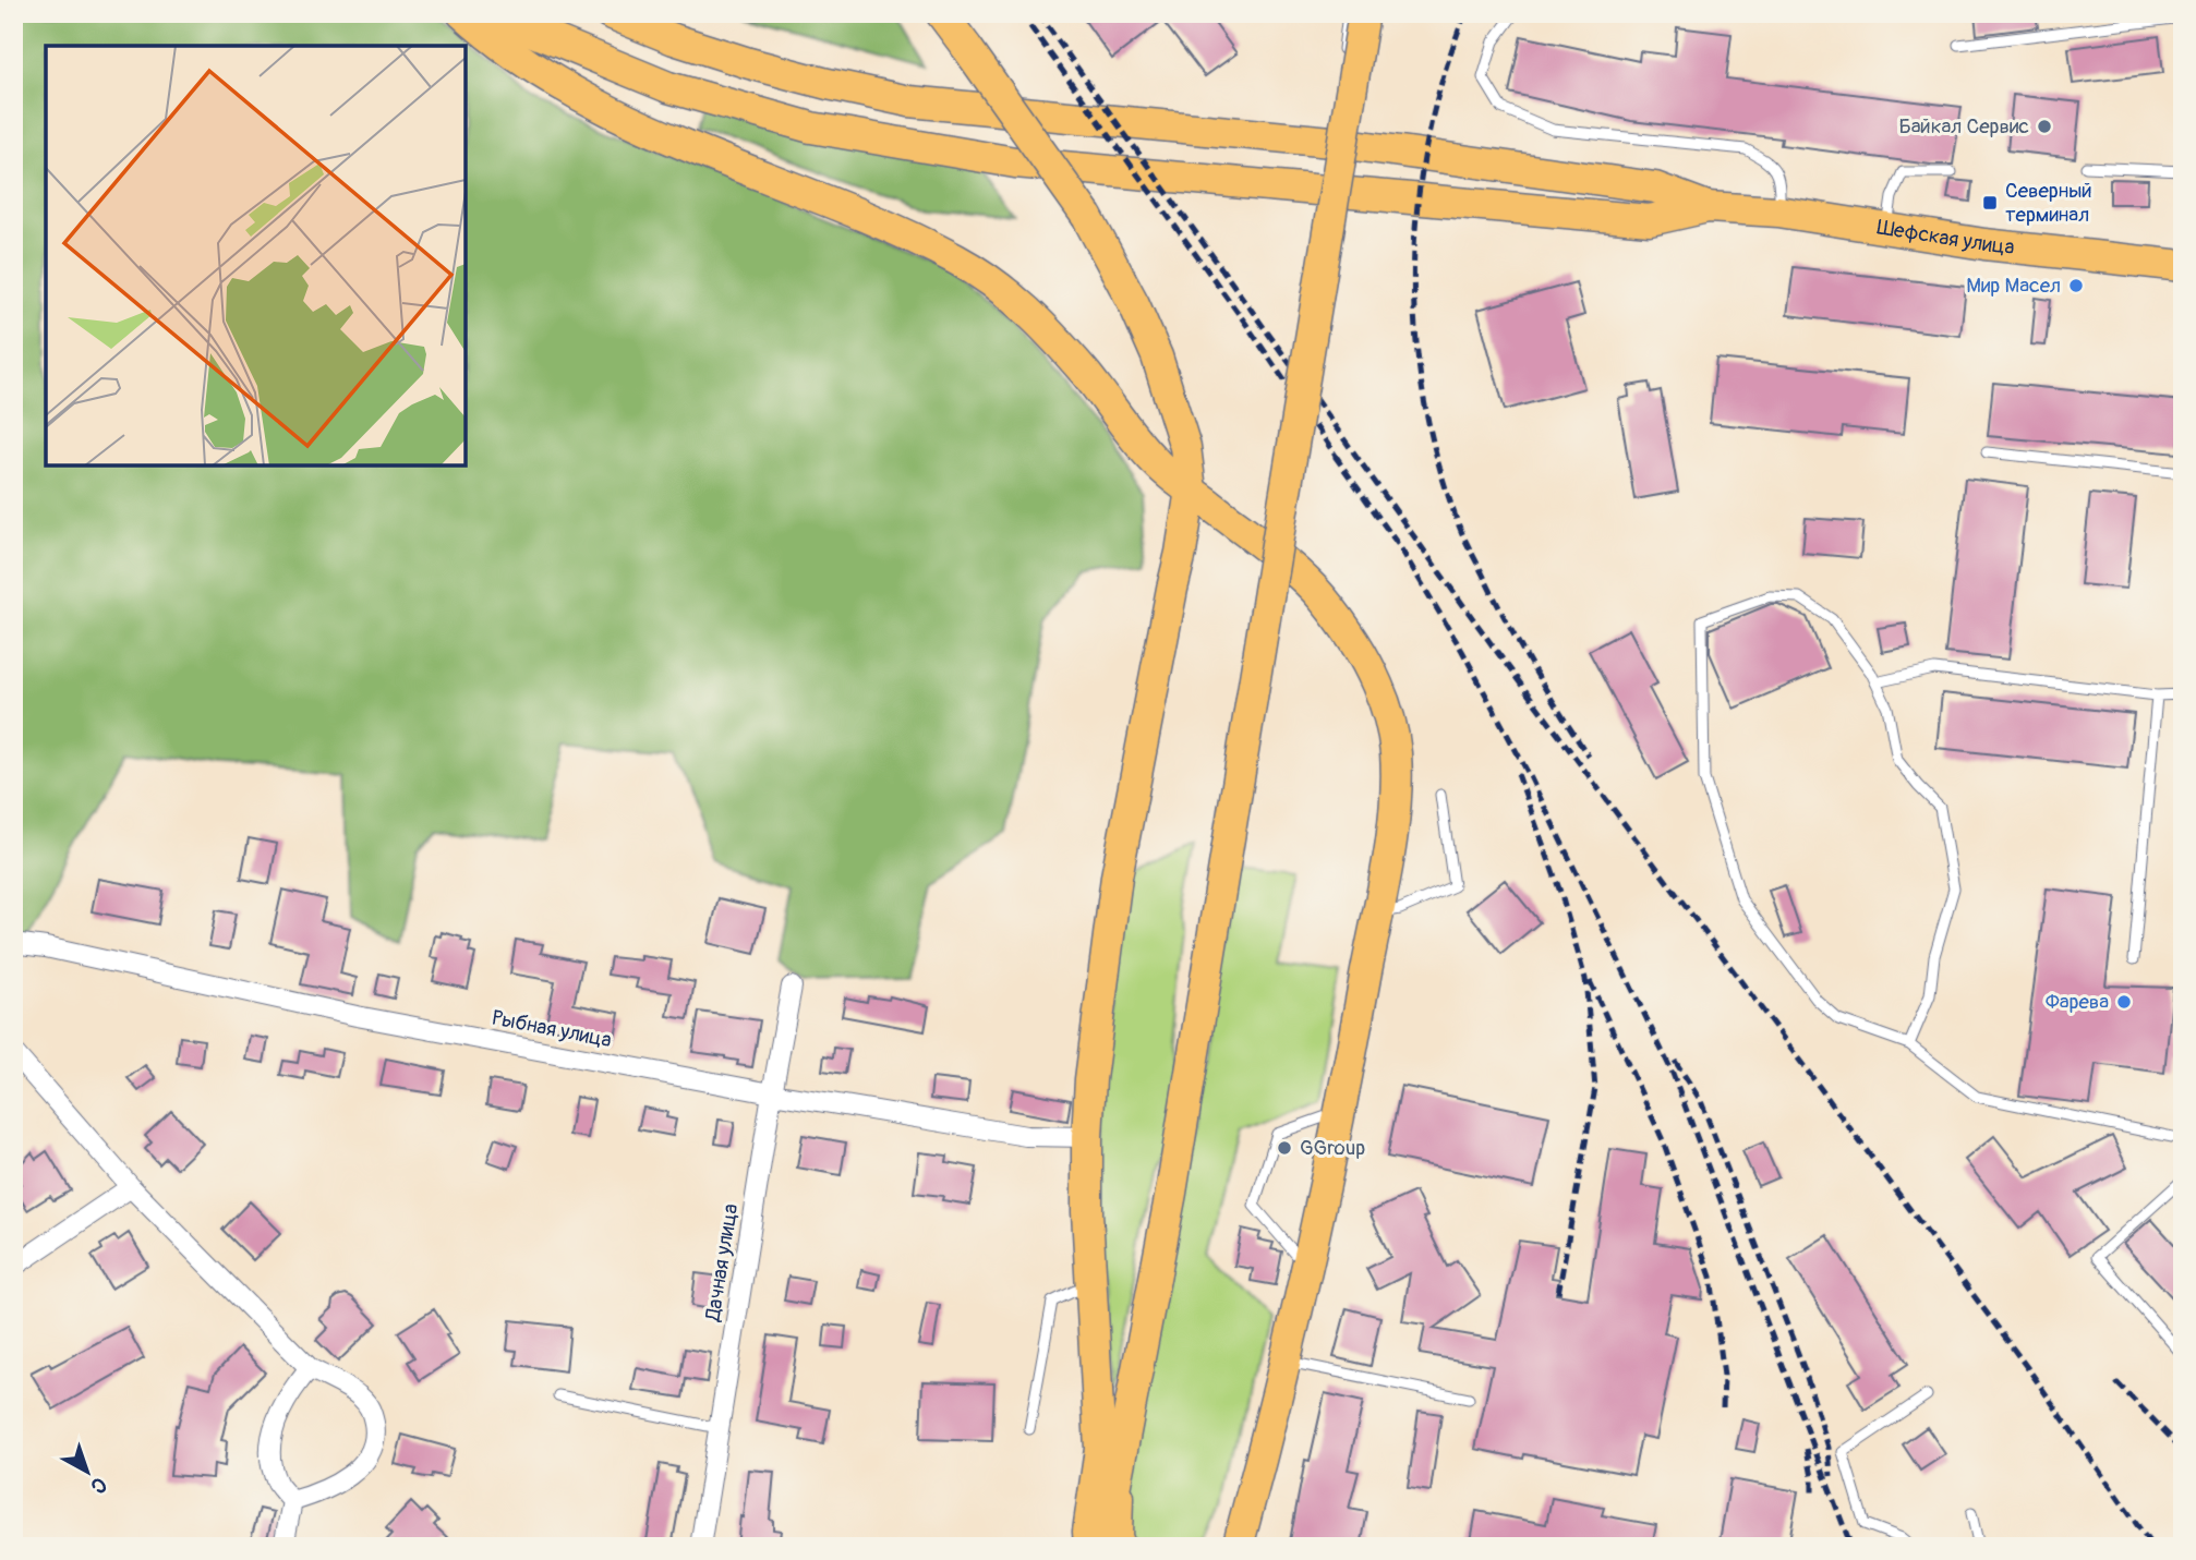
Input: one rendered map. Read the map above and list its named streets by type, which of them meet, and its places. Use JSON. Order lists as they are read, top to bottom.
{
  "streets": {
    "main road": ["Шефская улица"],
    "street": ["Рыбная улица", "Дачная улица"]
  },
  "crossings": [
    ["Рыбная улица", "Дачная улица"]
  ],
  "places": {
    "other": [
      "Байкал Сервис",
      "Мир Масел",
      "Фарева",
      "GGroup"
    ],
    "transit": ["Северный терминал"]
  },
  "north": "bottom right"
}
